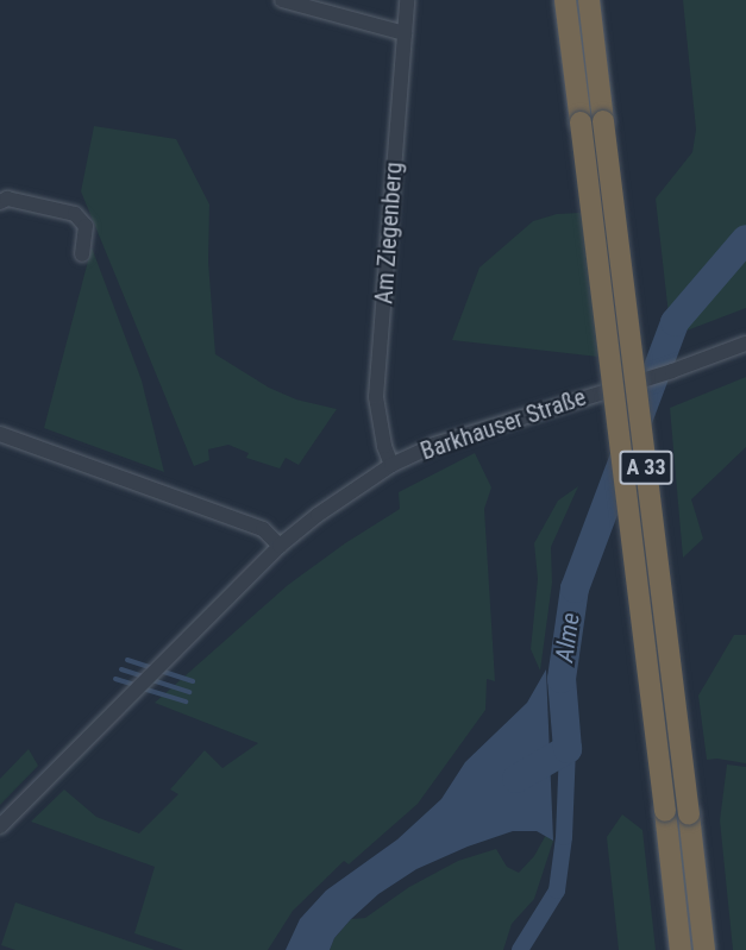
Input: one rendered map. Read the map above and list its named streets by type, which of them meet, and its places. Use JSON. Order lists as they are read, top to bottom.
{
  "streets": {
    "highway": ["A 33"],
    "street": ["Am Ziegenberg", "Barkhauser Straße"]
  },
  "crossings": [
    ["Am Ziegenberg", "Barkhauser Straße"]
  ],
  "water": ["Alme"]
}
